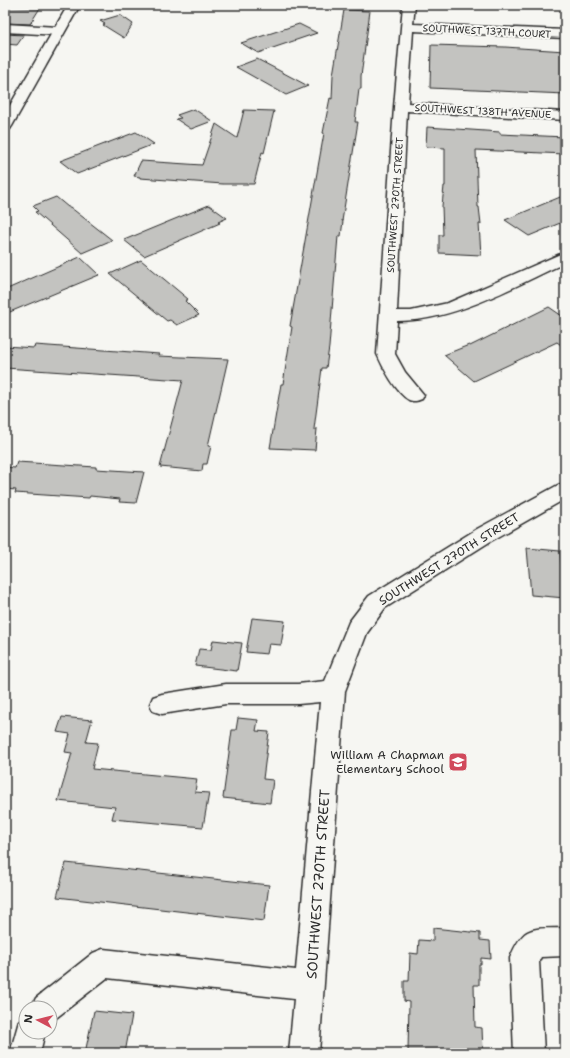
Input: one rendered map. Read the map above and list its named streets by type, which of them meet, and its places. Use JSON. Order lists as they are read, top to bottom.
{
  "streets": {
    "street": ["SOUTHWEST 137TH COURT", "SOUTHWEST 138TH AVENUE", "SOUTHWEST 270TH STREET"]
  },
  "crossings": [
    ["SOUTHWEST 137TH COURT", "SOUTHWEST 270TH STREET"],
    ["SOUTHWEST 138TH AVENUE", "SOUTHWEST 270TH STREET"]
  ],
  "places": {
    "school or university": ["William A Chapman Elementary School"]
  },
  "north": "left"
}
